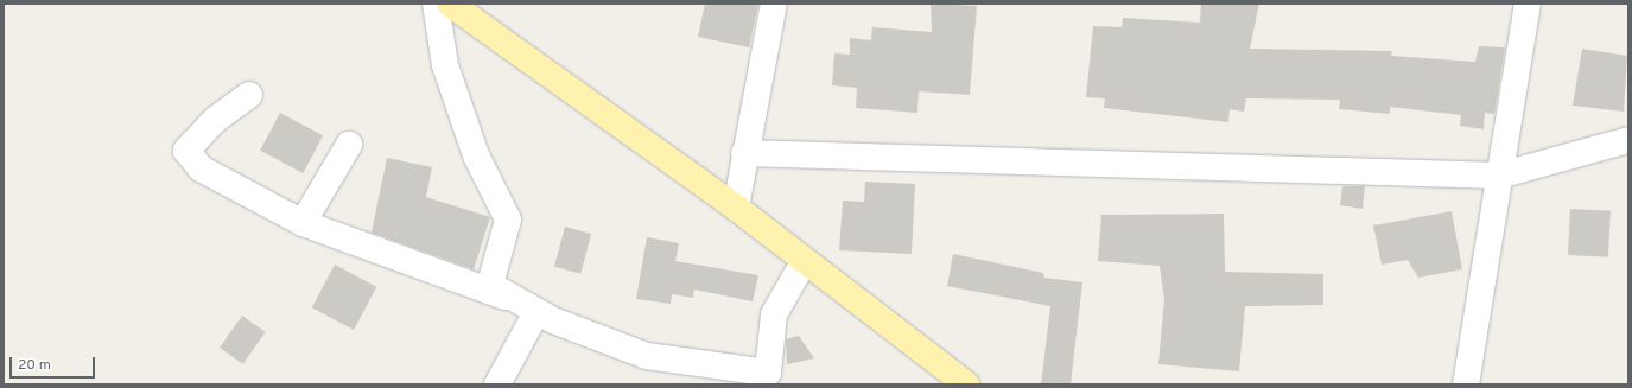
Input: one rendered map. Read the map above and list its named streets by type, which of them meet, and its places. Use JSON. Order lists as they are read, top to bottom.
{
  "scale_bar": "20 m"
}
